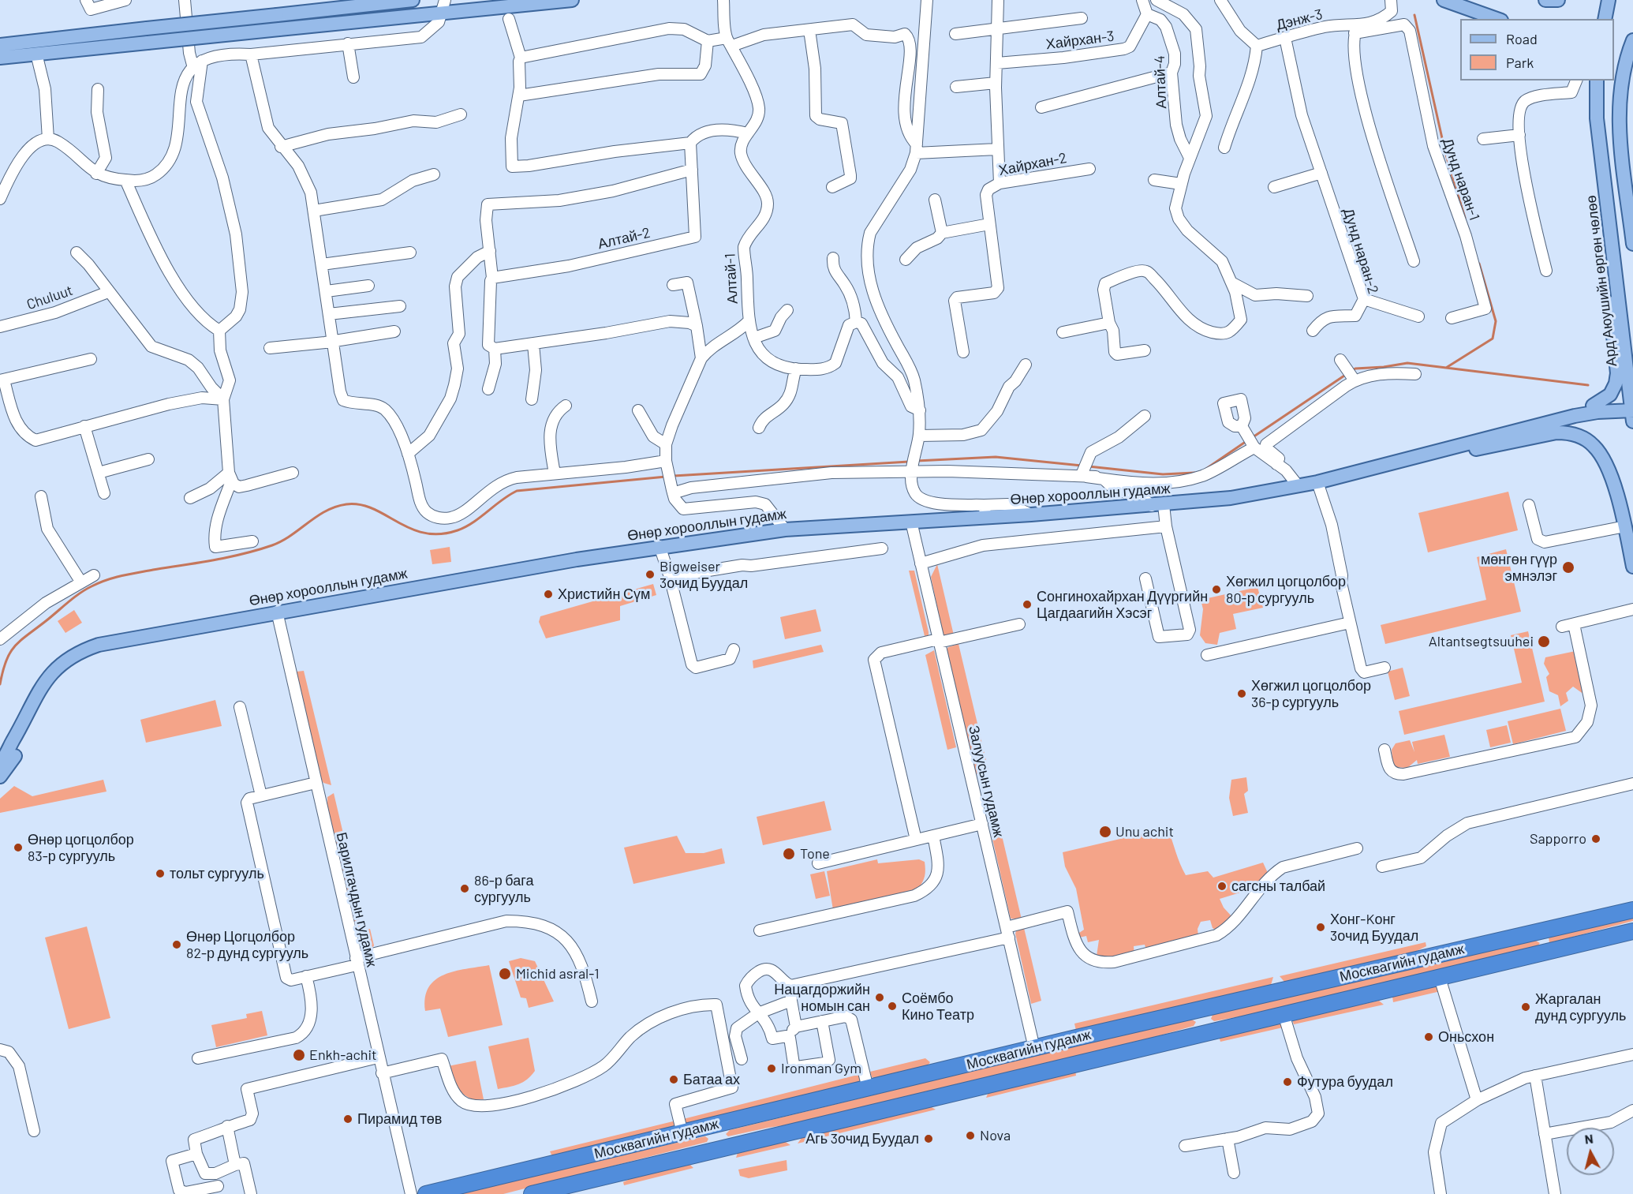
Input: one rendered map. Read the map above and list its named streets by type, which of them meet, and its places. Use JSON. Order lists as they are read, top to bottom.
{
  "streets": {
    "highway": ["Москвагийн гудамж"],
    "main road": ["Ард Аюушийн өргөн чөлөө", "Өнөр хорооллын гудамж"],
    "street": [
      "Дэнж-3",
      "Хайрхан-3",
      "Алтай-4",
      "Хайрхан-2",
      "Дунд наран-1",
      "Алтай-2",
      "Дунд наран-2",
      "Алтай-1",
      "Chuluut",
      "Залуусын гудамж",
      "Барилгачдын гудамж"
    ]
  },
  "crossings": [
    ["Дэнж-3", "Дунд наран-1"],
    ["Дэнж-3", "Дунд наран-2"],
    ["Хайрхан-3", "Алтай-4"],
    ["Өнөр хорооллын гудамж", "Залуусын гудамж"],
    ["Өнөр хорооллын гудамж", "Барилгачдын гудамж"],
    ["Залуусын гудамж", "Москвагийн гудамж"]
  ],
  "places": [
    "мөнгөн гүүр эмнэлэг",
    "Bigweiser 3очид Буудал",
    "Хөгжил цогцолбор 80-р сургууль",
    "Христийн Сүм",
    "Сонгинохайрхан Дүүргийн Цагдаагийн Хэсэг",
    "Altantsegtsuuhei",
    "Хөгжил цогцолбор 36-р сургууль",
    "Unu achit",
    "Sapporro",
    "Өнөр цогцолбор 83-р сургууль",
    "Tone",
    "тольт сургууль",
    "сагсны талбай",
    "86-р бага сургууль",
    "Хонг-Kонг 3очид Буудал",
    "Өнөр Цогцолбор 82-р дунд сургууль",
    "Michid asral-1",
    "Нацагдоржийн номын сан",
    "Соёмбо Кино Театр",
    "Жаргалан дунд сургууль",
    "Оньсхон",
    "Enkh-achit",
    "Ironman Gym",
    "Батаа ах",
    "Футура буудал",
    "Пирамид төв",
    "Nova",
    "Агь 3очид Буудал"
  ],
  "legend": ["Road", "Park"],
  "north": "top"
}
